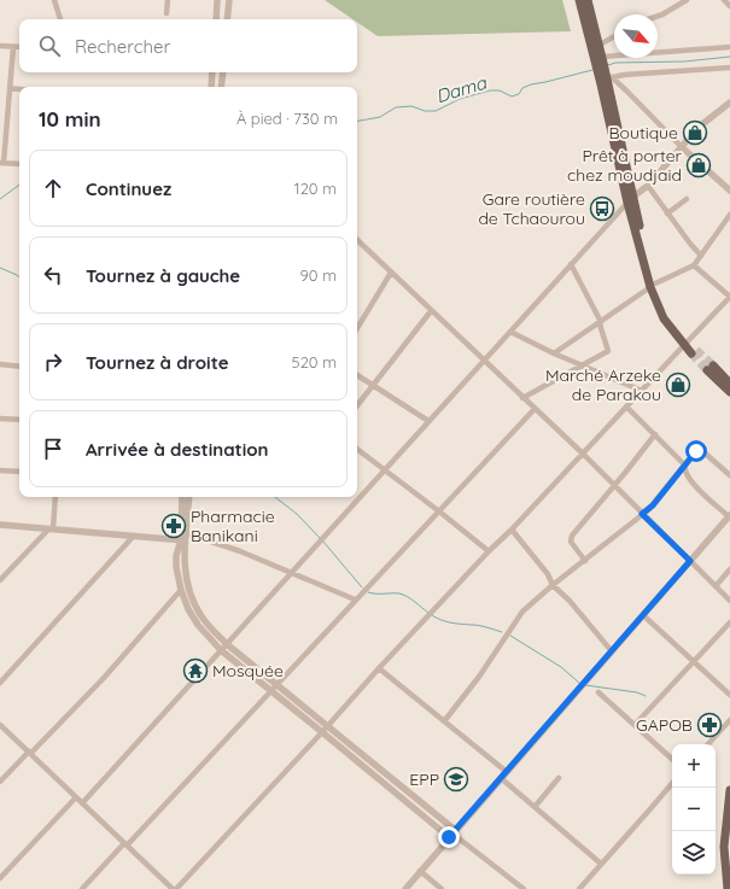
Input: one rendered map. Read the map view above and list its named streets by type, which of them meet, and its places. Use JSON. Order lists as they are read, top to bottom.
{
  "water": ["Dama"],
  "places": {
    "shop": ["Boutique", "Prêt à porter chez moudjaid", "Marché Arzeke de Parakou"],
    "bus stop": ["Gare routière de Tchaourou"],
    "pharmacy": ["Pharmacie Banikani", "GAPOB"],
    "temple": ["Mosquée"],
    "school or university": ["EPP"]
  },
  "north": "bottom right",
  "page": {
    "search": "Rechercher",
    "heading": ["10 min", "À pied · 730 m"],
    "list": [
      ["Continuez", "120 m"],
      ["Tournez à gauche", "90 m"],
      ["Tournez à droite", "520 m"],
      "Arrivée à destination"
    ],
    "map_buttons": ["+", "−"]
  }
}
